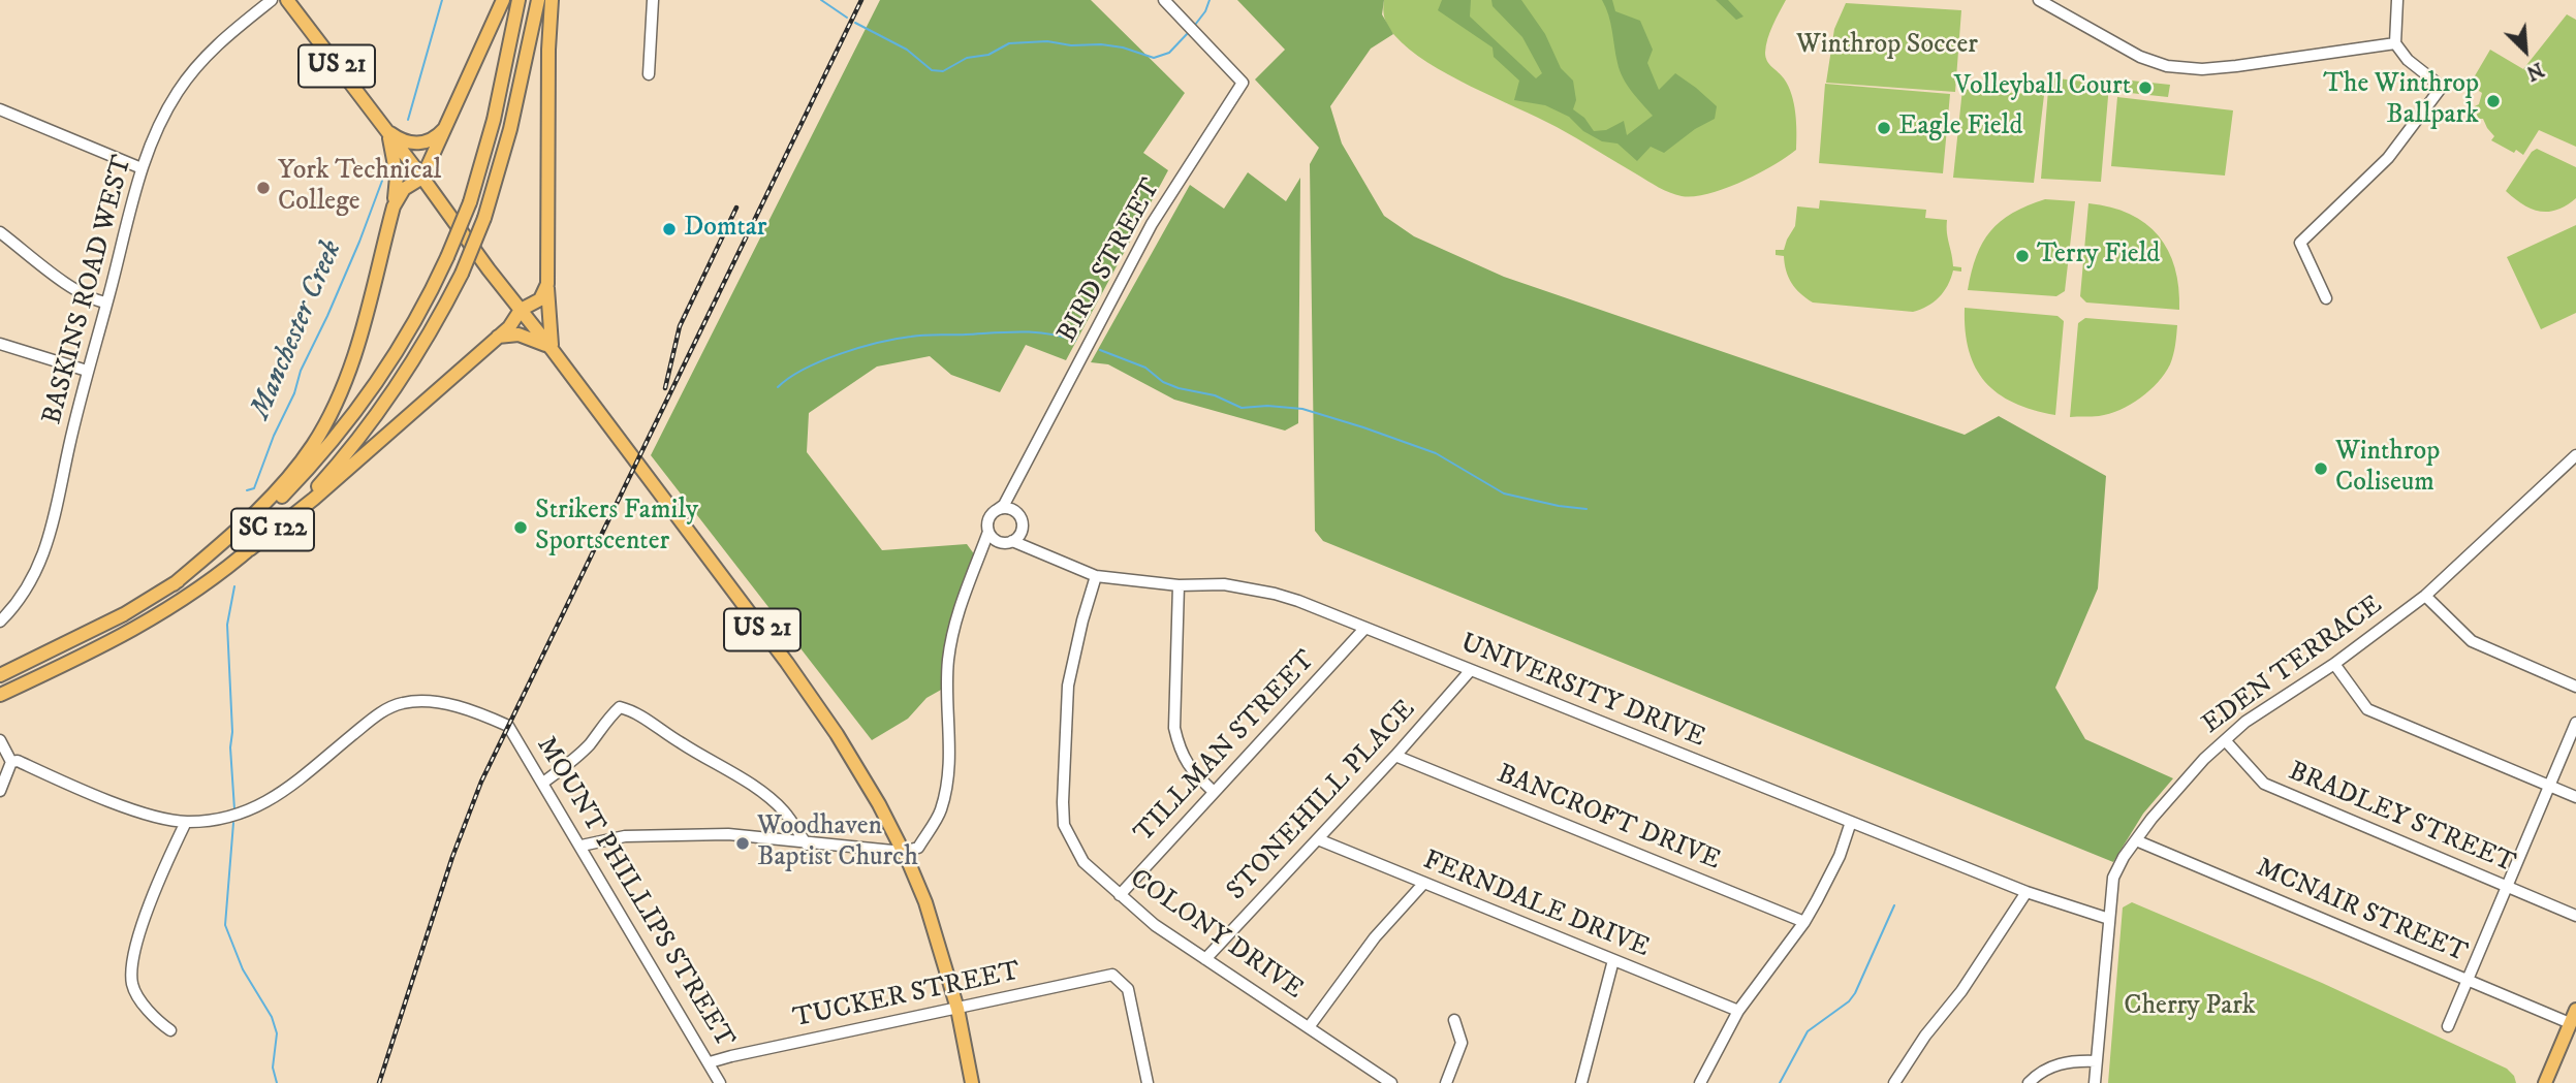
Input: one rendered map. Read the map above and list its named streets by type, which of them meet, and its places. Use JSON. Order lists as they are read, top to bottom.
{
  "streets": {
    "main road": ["US 21", "SC 122"],
    "street": [
      "BIRD STREET",
      "BASKINS ROAD WEST",
      "EDEN TERRACE",
      "UNIVERSITY DRIVE",
      "TILLMAN STREET",
      "STONEHILL PLACE",
      "BANCROFT DRIVE",
      "BRADLEY STREET",
      "MOUNT PHILLIPS STREET",
      "FERNDALE DRIVE",
      "MCNAIR STREET",
      "COLONY DRIVE",
      "TUCKER STREET"
    ]
  },
  "crossings": [
    ["US 21", "BIRD STREET"],
    ["US 21", "TUCKER STREET"],
    ["BIRD STREET", "UNIVERSITY DRIVE"],
    ["EDEN TERRACE", "UNIVERSITY DRIVE"],
    ["EDEN TERRACE", "BRADLEY STREET"],
    ["EDEN TERRACE", "MCNAIR STREET"],
    ["UNIVERSITY DRIVE", "TILLMAN STREET"],
    ["UNIVERSITY DRIVE", "STONEHILL PLACE"],
    ["UNIVERSITY DRIVE", "COLONY DRIVE"],
    ["TILLMAN STREET", "COLONY DRIVE"],
    ["STONEHILL PLACE", "BANCROFT DRIVE"],
    ["STONEHILL PLACE", "FERNDALE DRIVE"],
    ["STONEHILL PLACE", "COLONY DRIVE"],
    ["MOUNT PHILLIPS STREET", "TUCKER STREET"]
  ],
  "water": ["Manchester Creek"],
  "parks": ["Winthrop Soccer", "Cherry Park"],
  "places": [
    "Volleyball Court",
    "The Winthrop Ballpark",
    "Eagle Field",
    "York Technical College",
    "Domtar",
    "Terry Field",
    "Winthrop Coliseum",
    "Strikers Family Sportscenter",
    "Woodhaven Baptist Church"
  ],
  "north": "bottom right"
}
